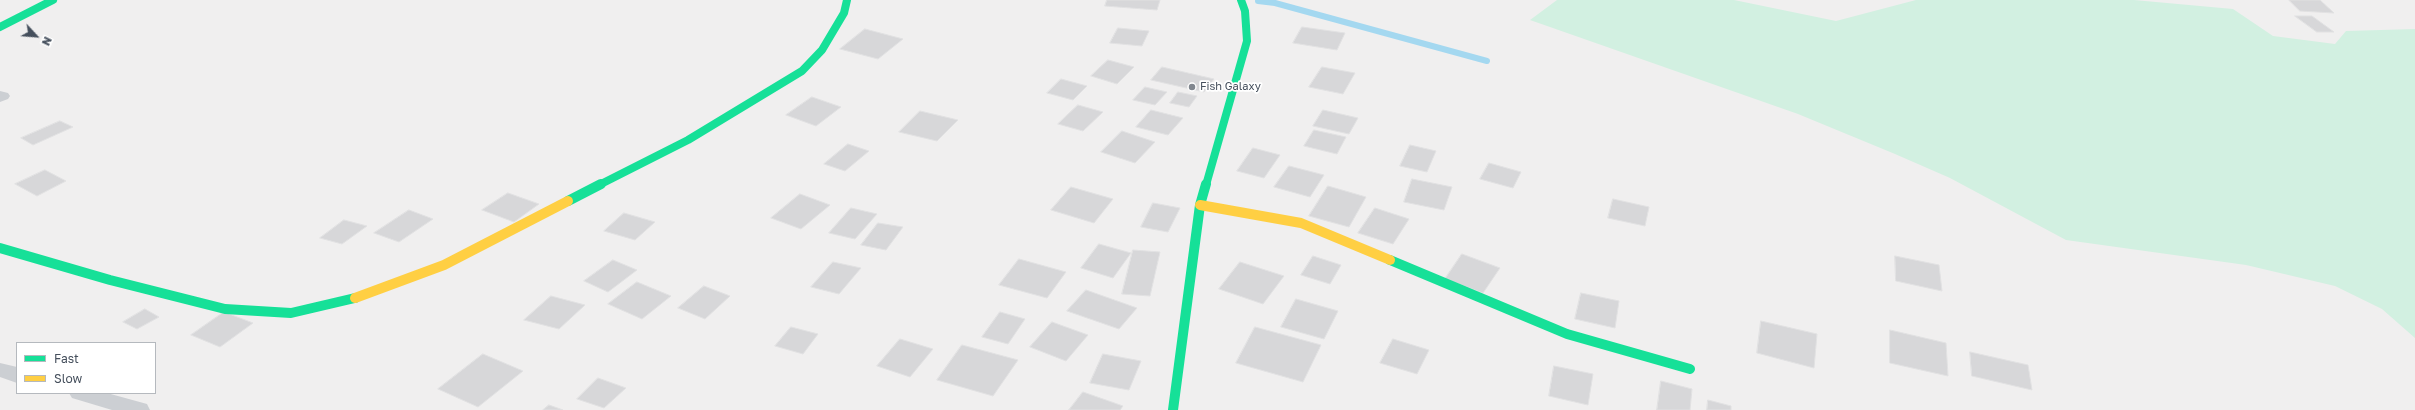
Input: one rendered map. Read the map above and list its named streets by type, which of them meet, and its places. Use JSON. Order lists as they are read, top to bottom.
{
  "places": ["Fish Galaxy"],
  "legend": ["Fast", "Slow"],
  "north": "bottom right"
}
